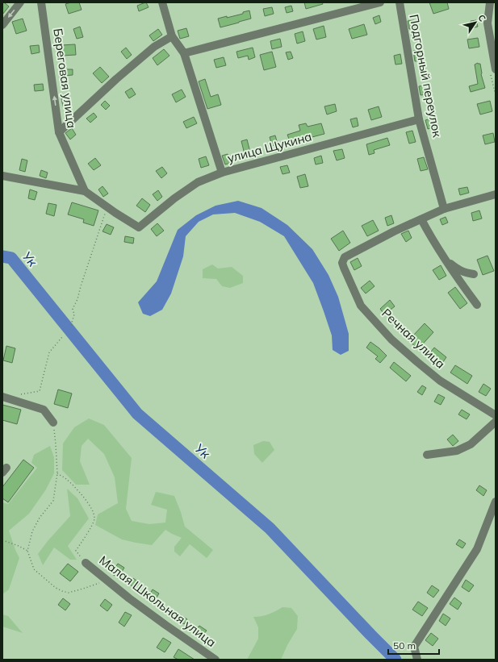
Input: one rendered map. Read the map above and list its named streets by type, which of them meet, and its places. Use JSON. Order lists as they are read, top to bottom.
{
  "streets": {
    "street": [
      "Подгорный переулок",
      "Береговая улица",
      "улица Щукина",
      "Речная улица",
      "Малая Школьная улица"
    ]
  },
  "crossings": [
    ["Подгорный переулок", "улица Щукина"]
  ],
  "one_way": ["Береговая улица"],
  "water": ["Ук"],
  "scale_bar": "50 m",
  "north": "top right"
}
